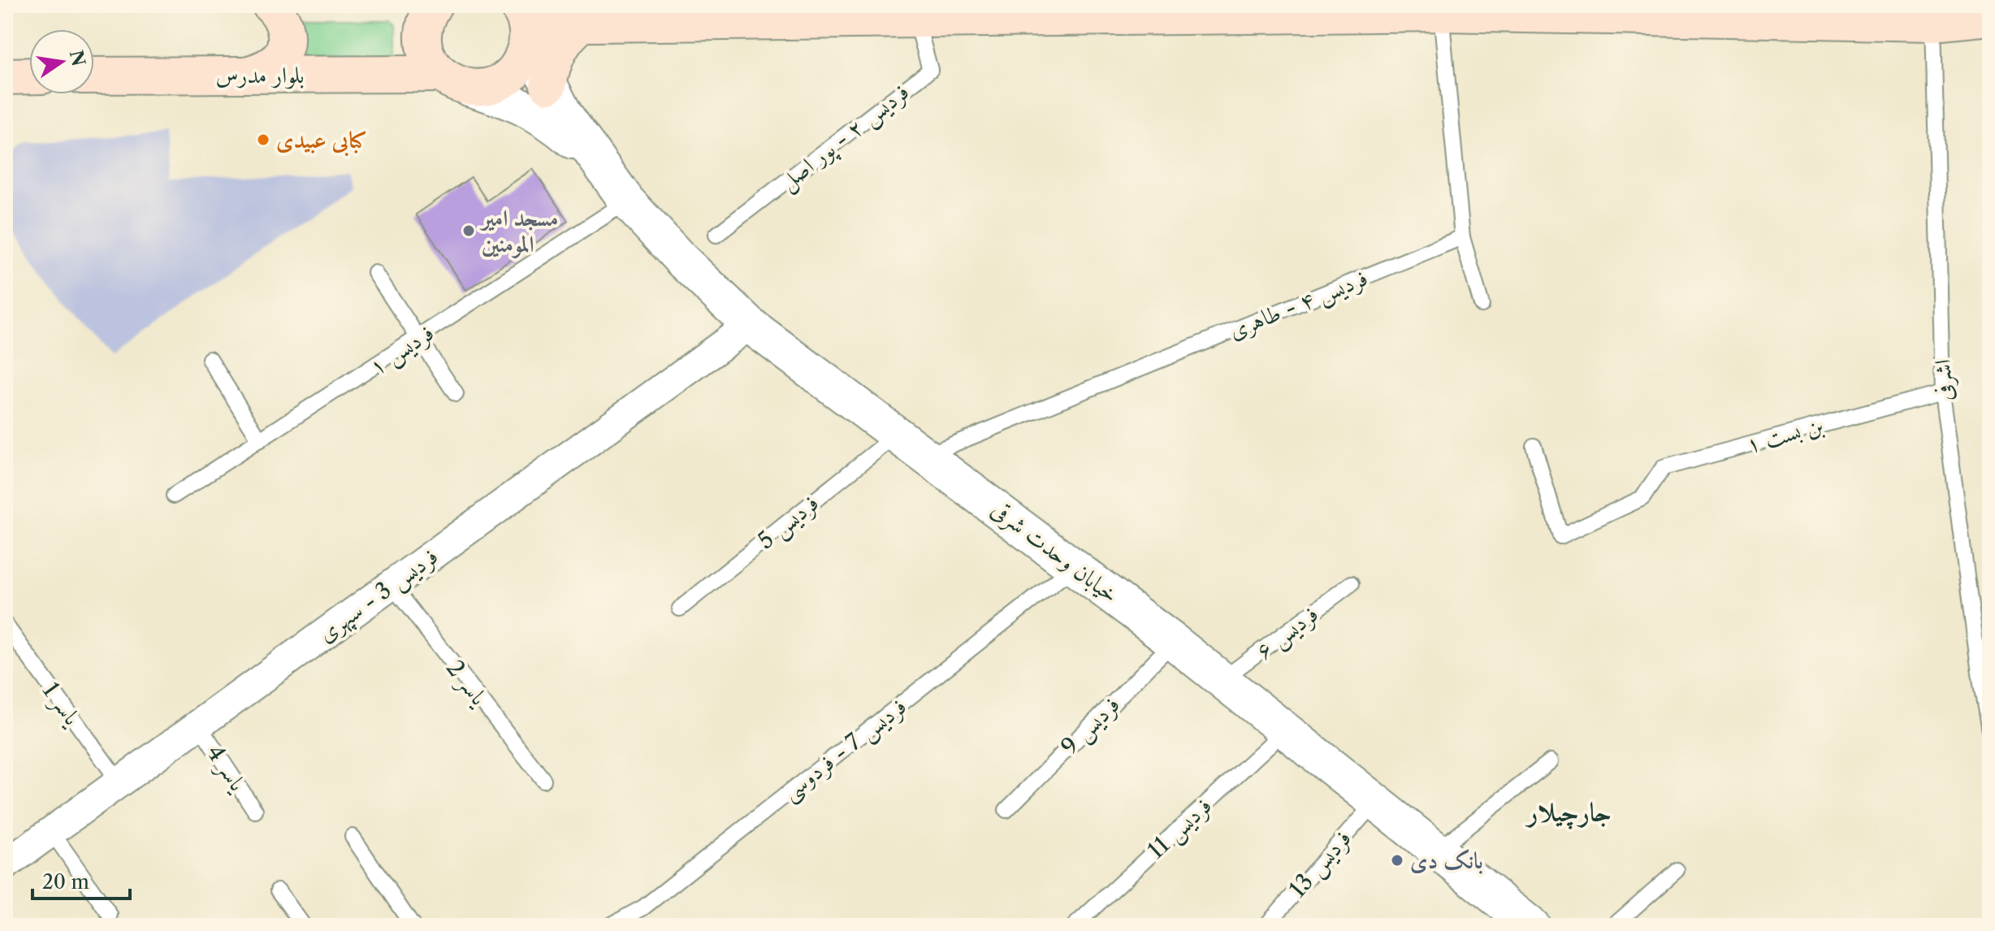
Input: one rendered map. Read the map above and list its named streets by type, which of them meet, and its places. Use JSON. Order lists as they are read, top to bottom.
{
  "streets": {
    "main road": ["بلوار مدرس"],
    "street": ["خیابان وحدت شرقی", "فردیس 3 - سپهری"],
    "lane": [
      "فردیس ۲ - پور اصل",
      "فردیس ۴ - طاهری",
      "فردیس ۱",
      "اشرفی",
      "بن بست ۱",
      "فردیس 5",
      "فردیس ۶",
      "یاسر 2",
      "یاسر 1",
      "فردیس 9",
      "فردیس 7 - فردوسی",
      "یاسر 4",
      "فردیس 11",
      "فردیس 13"
    ]
  },
  "crossings": [
    ["فردیس ۴ - طاهری", "خیابان وحدت شرقی"],
    ["فردیس ۱", "خیابان وحدت شرقی"],
    ["اشرفی", "بن بست ۱"],
    ["فردیس 5", "خیابان وحدت شرقی"],
    ["خیابان وحدت شرقی", "فردیس 3 - سپهری"],
    ["خیابان وحدت شرقی", "فردیس ۶"],
    ["خیابان وحدت شرقی", "فردیس 9"],
    ["خیابان وحدت شرقی", "فردیس 7 - فردوسی"],
    ["خیابان وحدت شرقی", "فردیس 11"],
    ["خیابان وحدت شرقی", "فردیس 13"],
    ["فردیس 3 - سپهری", "یاسر 2"],
    ["فردیس 3 - سپهری", "یاسر 1"],
    ["فردیس 3 - سپهری", "یاسر 4"]
  ],
  "districts": ["جارچیلار"],
  "places": ["کبابی عبیدی", "مسجد امیر المومنین", "بانک دی"],
  "scale_bar": "20 m",
  "north": "right"
}
